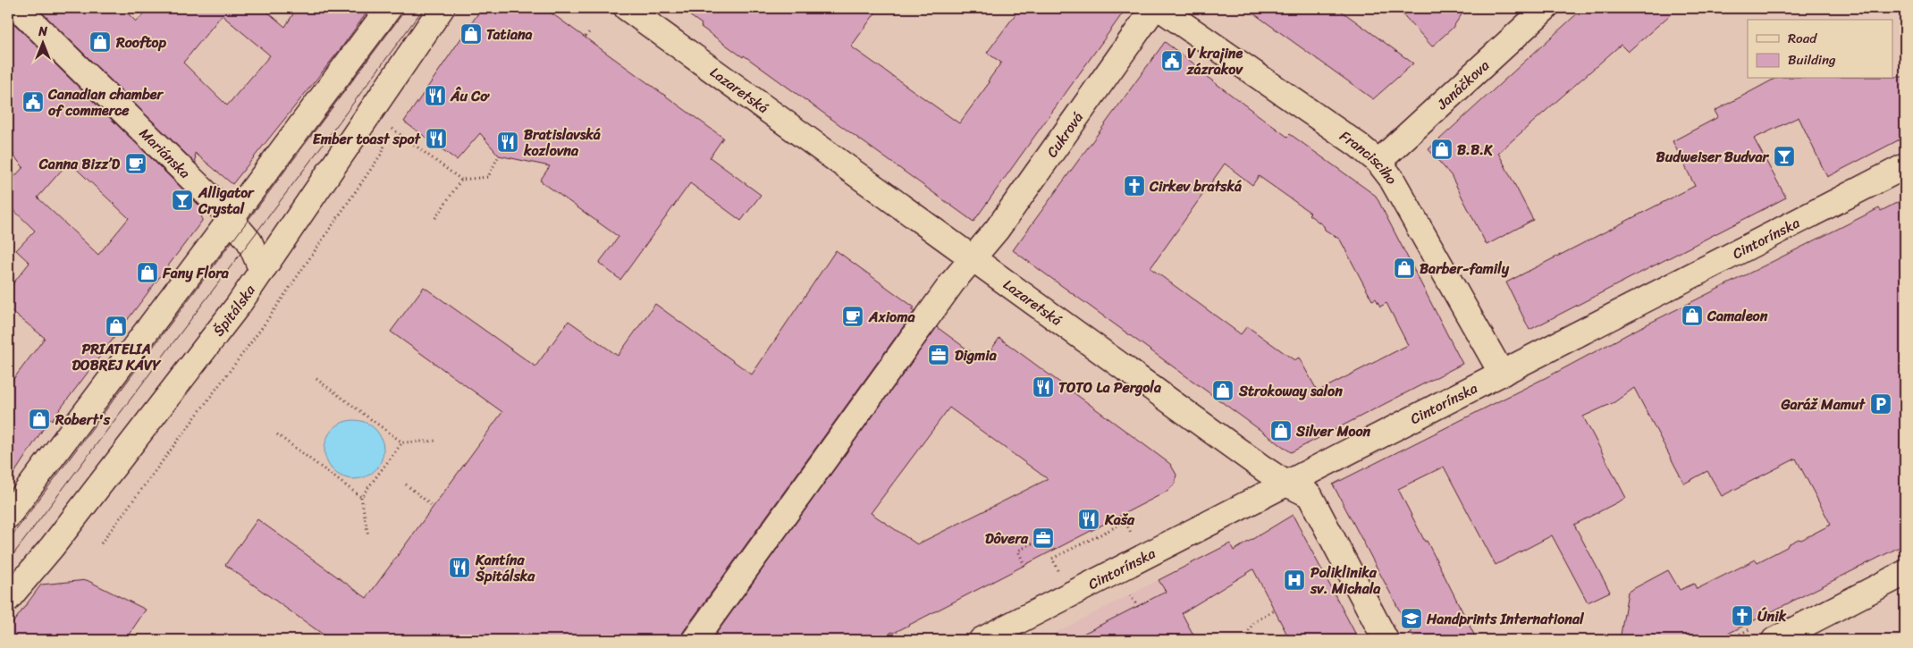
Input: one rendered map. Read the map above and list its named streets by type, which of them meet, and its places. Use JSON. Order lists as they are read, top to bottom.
{
  "streets": {
    "street": [
      "Janáčkova",
      "Lazaretská",
      "Cukrová",
      "Mariánska",
      "Francisciho",
      "Cintorínska",
      "Špitálska"
    ]
  },
  "crossings": [
    ["Janáčkova", "Francisciho"],
    ["Lazaretská", "Cukrová"],
    ["Lazaretská", "Cintorínska"],
    ["Mariánska", "Špitálska"],
    ["Francisciho", "Cintorínska"]
  ],
  "places": {
    "shop": [
      "Tatiana",
      "Rooftop",
      "B.B.K",
      "Barber-family",
      "Fany Flora",
      "Camaleon",
      "PRIATELIA DOBREJ KÁVY",
      "Strokoway salon",
      "Robert's",
      "Silver Moon"
    ],
    "public building": ["V krajine zázrakov", "Canadian chamber of commerce"],
    "restaurant": [
      "Âu Cơ",
      "Ember toast spot",
      "Bratislavská kozlovna",
      "TOTO La Pergola",
      "Kaša",
      "Kantína Špitálska"
    ],
    "bar": ["Budweiser Budvar", "Alligator Crystal"],
    "cafe": ["Canna Bizz’D", "Axioma"],
    "church": ["Cirkev bratská", "Únik"],
    "office": ["Digmia", "Dôvera"],
    "parking": ["Garáž Mamut"],
    "hospital": ["Poliklinika sv. Michala"],
    "school or university": ["Handprints International"]
  },
  "legend": ["Road", "Building"],
  "north": "top"
}
